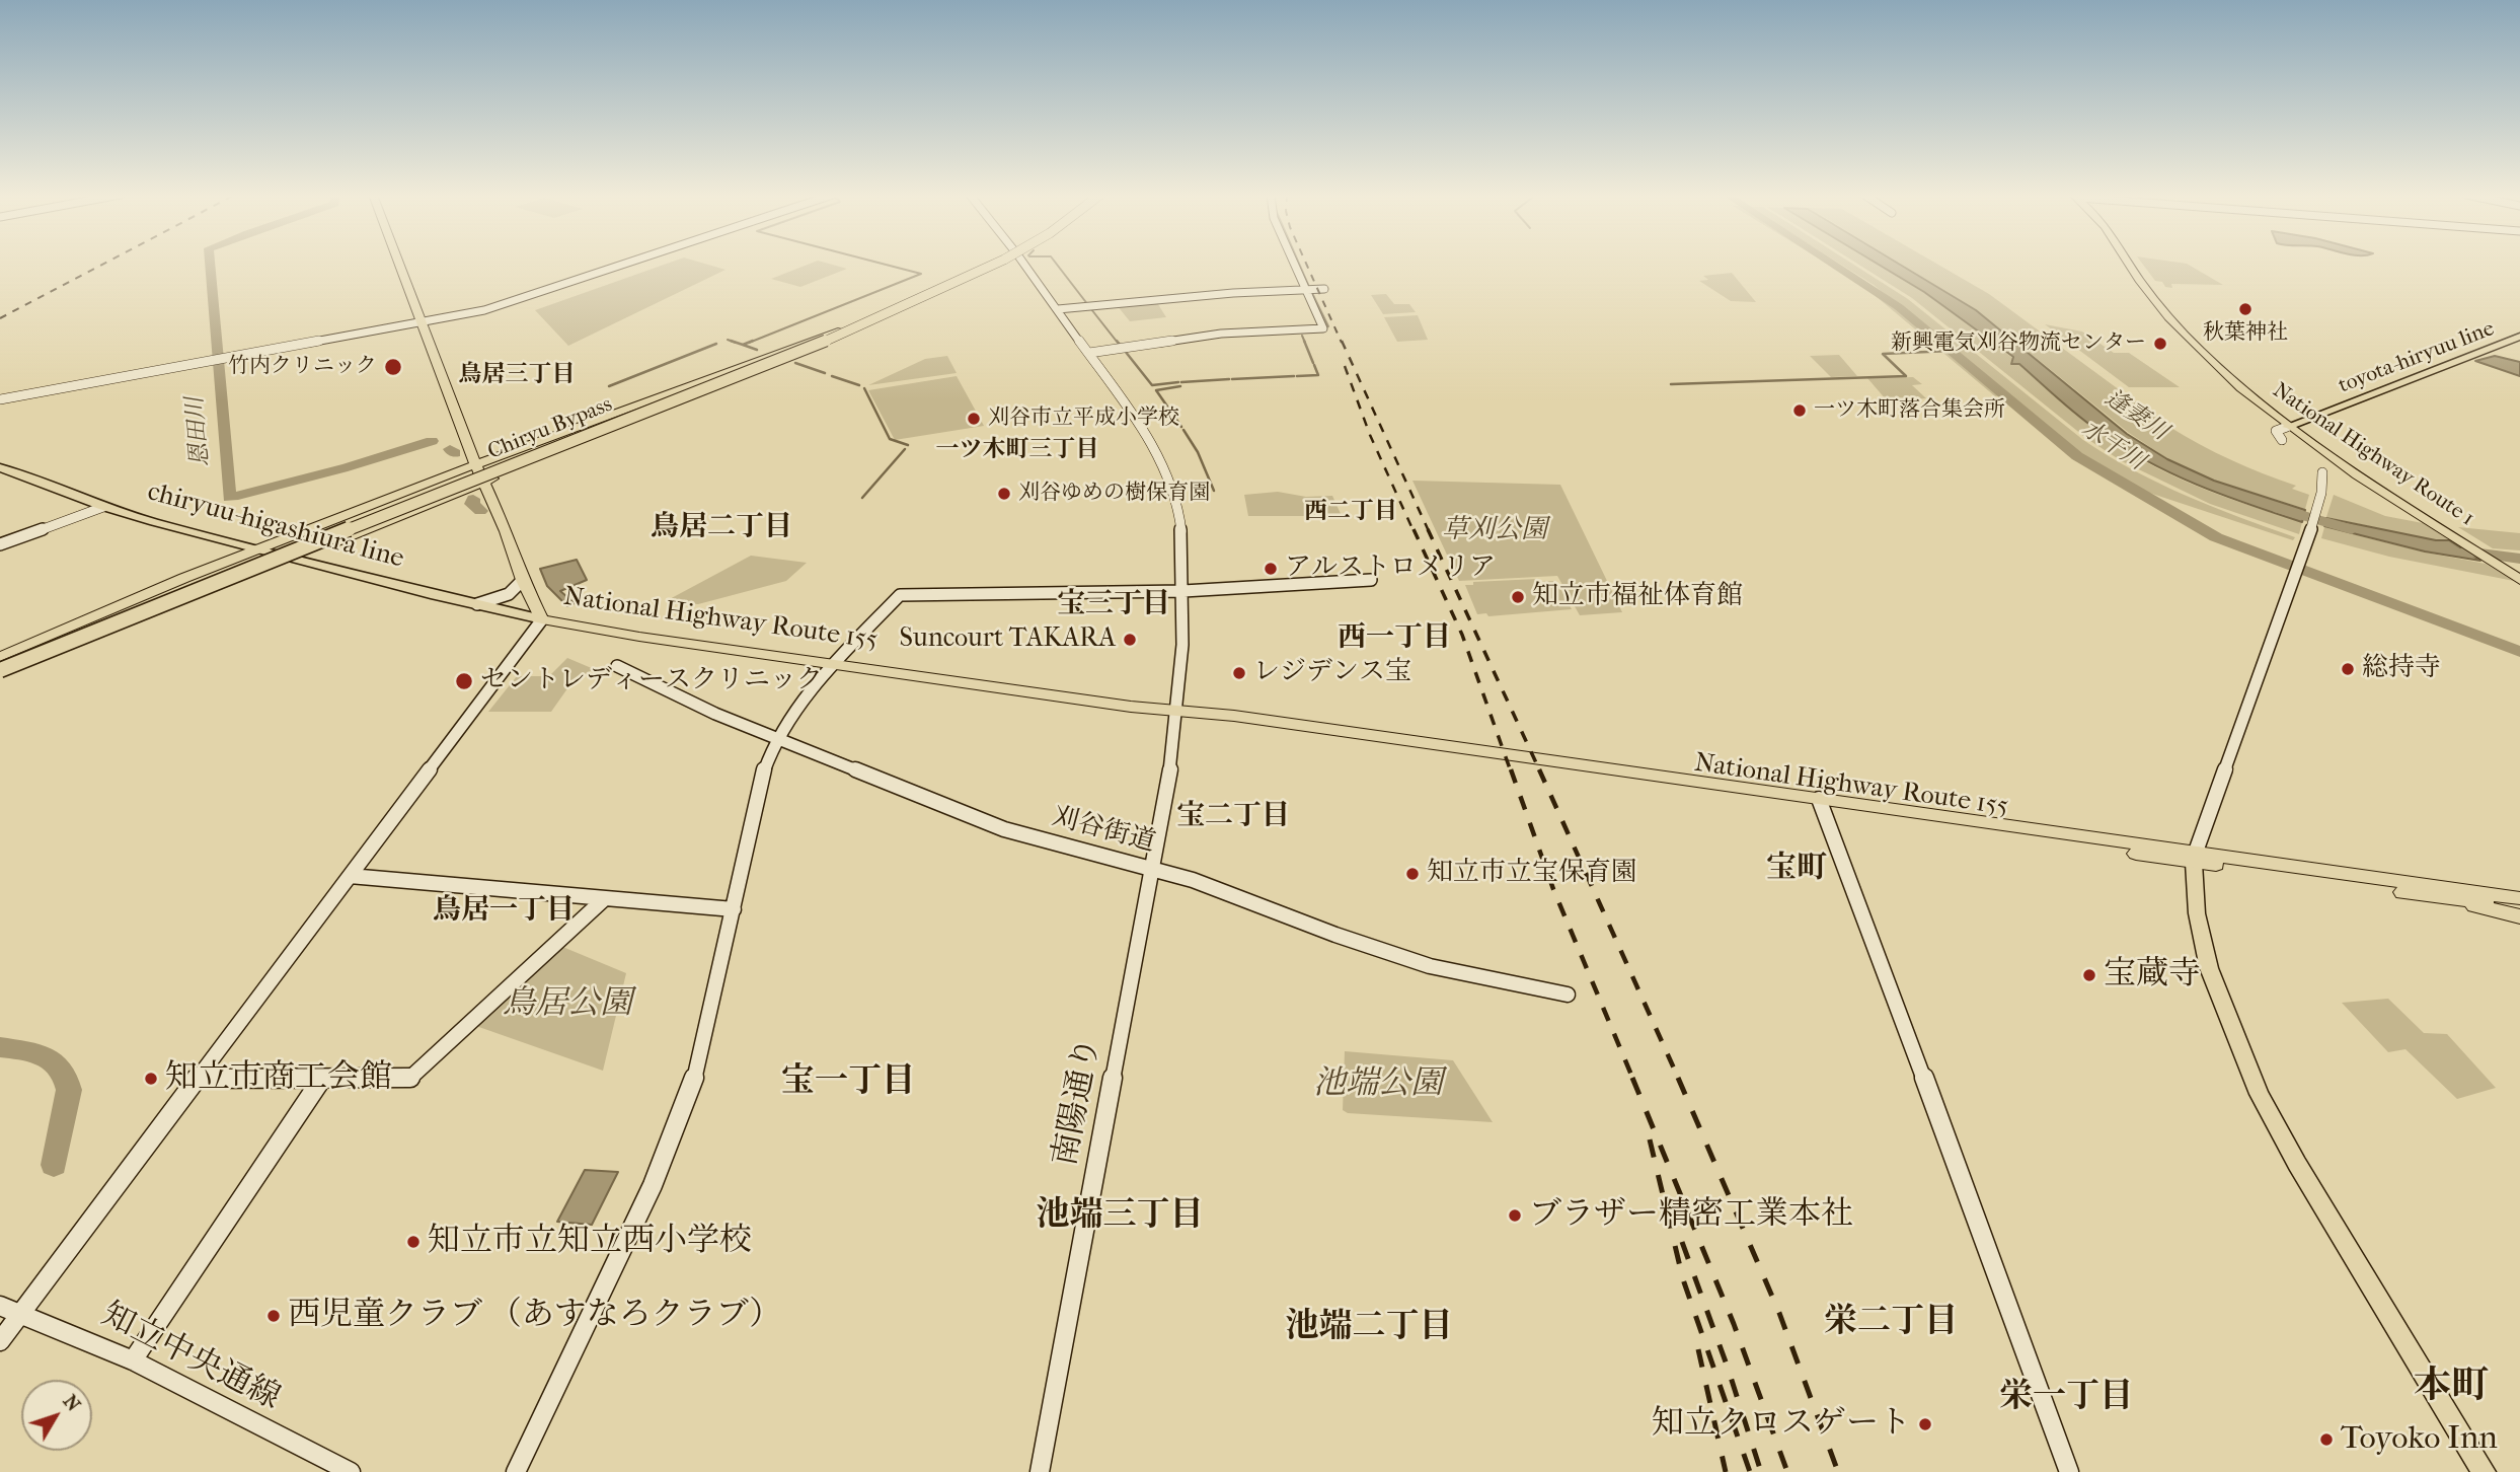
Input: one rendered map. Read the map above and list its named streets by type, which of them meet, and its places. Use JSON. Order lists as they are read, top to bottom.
{
  "streets": {
    "highway": ["Chiryu Bypass", "National Highway Route 1", "National Highway Route 155"],
    "main road": ["toyota-hiryuu line", "chiryuu-higashiura line"],
    "street": ["刈谷街道", "南陽通り", "知立中央通線"]
  },
  "crossings": [
    ["toyota-hiryuu line", "National Highway Route 1"],
    ["chiryuu-higashiura line", "National Highway Route 155"],
    ["National Highway Route 155", "南陽通り"],
    ["刈谷街道", "南陽通り"]
  ],
  "districts": [
    "鳥居三丁目",
    "一ツ木町三丁目",
    "西二丁目",
    "鳥居二丁目",
    "宝三丁目",
    "西一丁目",
    "宝二丁目",
    "宝町",
    "鳥居一丁目",
    "宝一丁目",
    "池端三丁目",
    "栄二丁目",
    "池端二丁目",
    "本町",
    "栄一丁目"
  ],
  "water": ["逢妻川", "恩田川", "水干川"],
  "parks": ["草刈公園", "鳥居公園", "池端公園"],
  "places": [
    "秋葉神社",
    "新興電気刈谷物流センター",
    "竹内クリニック",
    "一ツ木町落合集会所",
    "刈谷市立平成小学校",
    "刈谷ゆめの樹保育園",
    "アルストロメリア",
    "知立市福祉体育館",
    "Suncourt TAKARA",
    "総持寺",
    "レジデンス宝",
    "セントレディースクリニック",
    "知立市立宝保育園",
    "宝蔵寺",
    "知立市商工会館",
    "ブラザー精密工業本社",
    "知立市立知立西小学校",
    "西児童クラブ （あすなろクラブ）",
    "知立クロスゲート",
    "Toyoko Inn"
  ],
  "north": "top right"
}
